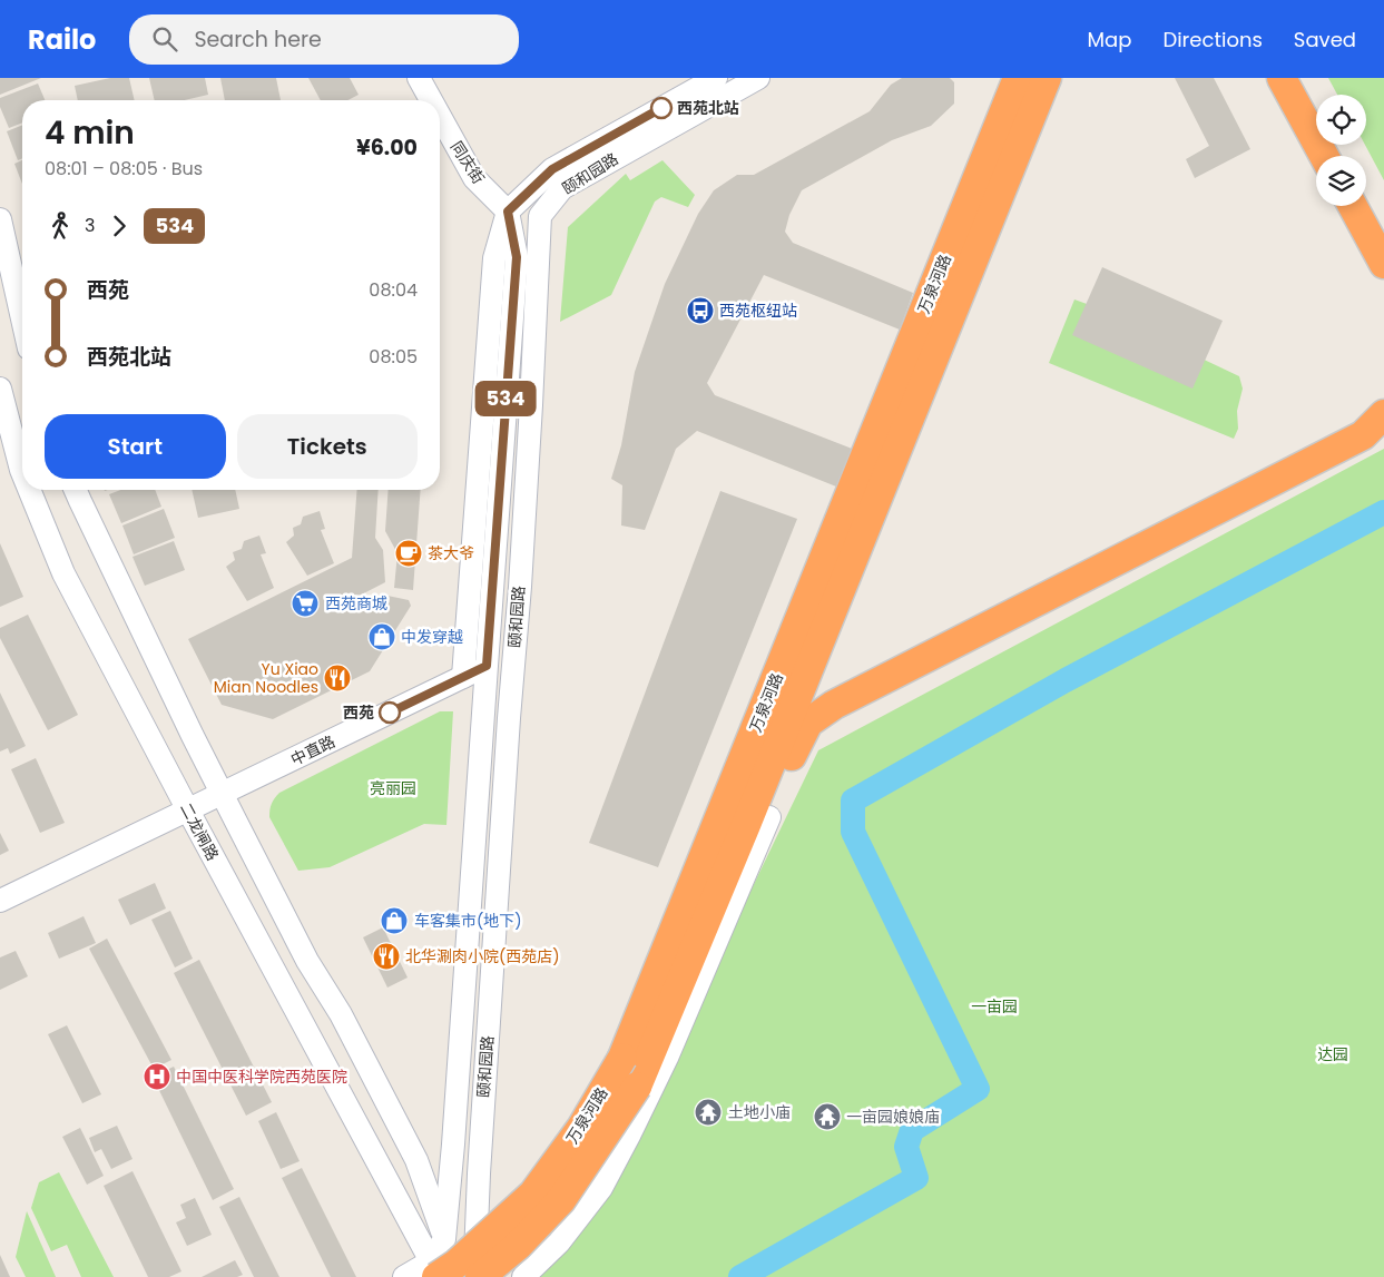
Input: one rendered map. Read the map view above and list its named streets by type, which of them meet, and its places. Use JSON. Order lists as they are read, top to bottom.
{
  "streets": {
    "highway": ["万泉河路"],
    "main road": [
      "同庆街",
      "颐和园路",
      "中直路",
      "二龙闸路"
    ]
  },
  "crossings": [
    ["同庆街", "颐和园路"],
    ["颐和园路", "中直路"],
    ["万泉河路", "二龙闸路"],
    ["中直路", "二龙闸路"]
  ],
  "parks": ["亮丽园", "一亩园", "达园"],
  "places": {
    "other": ["西苑北站", "西苑"],
    "bus stop": ["西苑枢纽站"],
    "cafe": ["茶大爷"],
    "supermarket": ["西苑商城"],
    "shop": ["中发穿越", "车客集市(地下)"],
    "restaurant": ["Yu Xiao Mian Noodles", "北华涮肉小院(西苑店)"],
    "hospital": ["中国中医科学院西苑医院"],
    "temple": ["土地小庙", "一亩园娘娘庙"]
  },
  "lines": ["bus line 534"],
  "page": {
    "header": "Railo",
    "search": "Search here",
    "nav": ["Map", "Directions", "Saved"],
    "on_map": "534",
    "heading": ["4 min", "08:01 – 08:05 · Bus", "¥6.00"],
    "legs": ["3", "534"],
    "list": [
      {
        "name": "西苑",
        "value": "08:04"
      },
      {
        "name": "西苑北站",
        "value": "08:05"
      }
    ],
    "buttons": ["Start", "Tickets"]
  }
}
